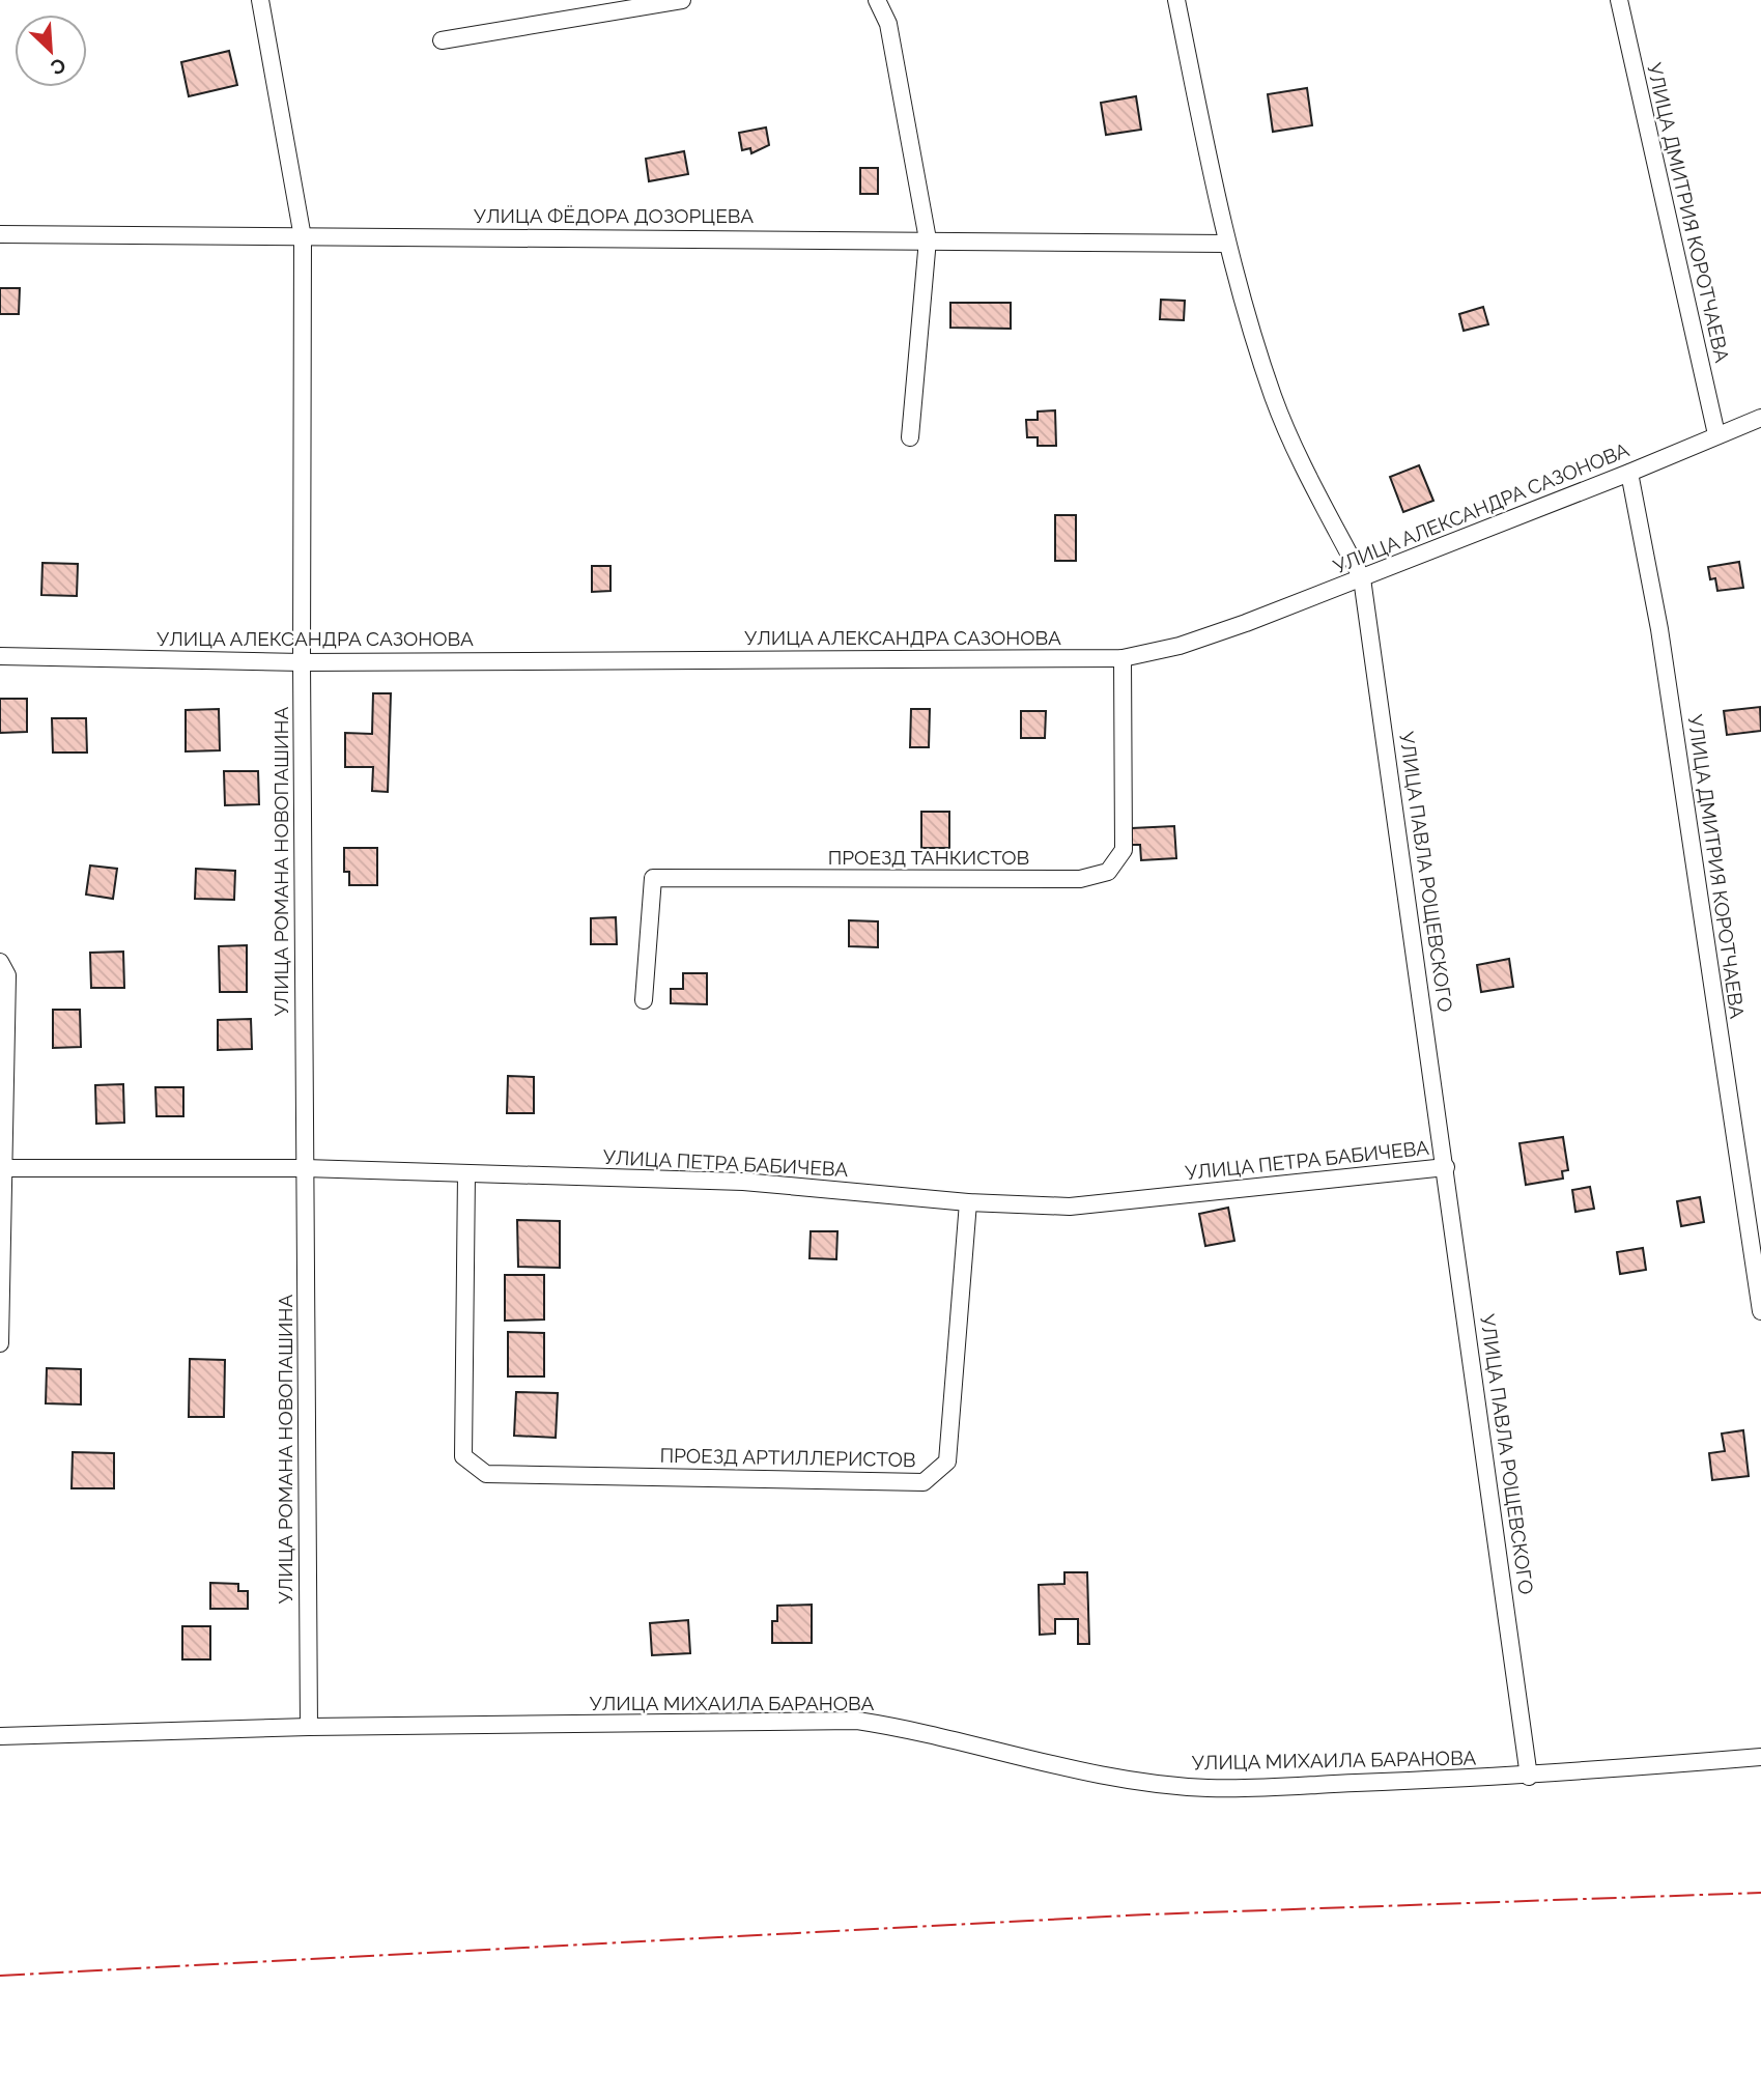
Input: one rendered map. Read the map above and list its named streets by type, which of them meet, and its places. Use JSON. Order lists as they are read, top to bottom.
{
  "streets": {
    "street": [
      "УЛИЦА ДМИТРИЯ КОРОТЧАЕВА",
      "УЛИЦА ФЁДОРА ДОЗОРЦЕВА",
      "УЛИЦА АЛЕКСАНДРА САЗОНОВА",
      "ПРОЕЗД ТАНКИСТОВ",
      "УЛИЦА РОМАНА НОВОПАШИНА",
      "УЛИЦА ПАВЛА РОЩЕВСКОГО",
      "УЛИЦА ПЕТРА БАБИЧЕВА",
      "ПРОЕЗД АРТИЛЛЕРИСТОВ",
      "УЛИЦА МИХАИЛА БАРАНОВА"
    ]
  },
  "crossings": [
    ["УЛИЦА ДМИТРИЯ КОРОТЧАЕВА", "УЛИЦА АЛЕКСАНДРА САЗОНОВА"],
    ["УЛИЦА ФЁДОРА ДОЗОРЦЕВА", "УЛИЦА РОМАНА НОВОПАШИНА"],
    ["УЛИЦА ФЁДОРА ДОЗОРЦЕВА", "УЛИЦА ПАВЛА РОЩЕВСКОГО"],
    ["УЛИЦА АЛЕКСАНДРА САЗОНОВА", "ПРОЕЗД ТАНКИСТОВ"],
    ["УЛИЦА АЛЕКСАНДРА САЗОНОВА", "УЛИЦА РОМАНА НОВОПАШИНА"],
    ["УЛИЦА АЛЕКСАНДРА САЗОНОВА", "УЛИЦА ПАВЛА РОЩЕВСКОГО"],
    ["УЛИЦА РОМАНА НОВОПАШИНА", "УЛИЦА ПЕТРА БАБИЧЕВА"],
    ["УЛИЦА РОМАНА НОВОПАШИНА", "УЛИЦА МИХАИЛА БАРАНОВА"],
    ["УЛИЦА ПАВЛА РОЩЕВСКОГО", "УЛИЦА ПЕТРА БАБИЧЕВА"],
    ["УЛИЦА ПАВЛА РОЩЕВСКОГО", "УЛИЦА МИХАИЛА БАРАНОВА"],
    ["УЛИЦА ПЕТРА БАБИЧЕВА", "ПРОЕЗД АРТИЛЛЕРИСТОВ"]
  ],
  "north": "bottom right"
}
